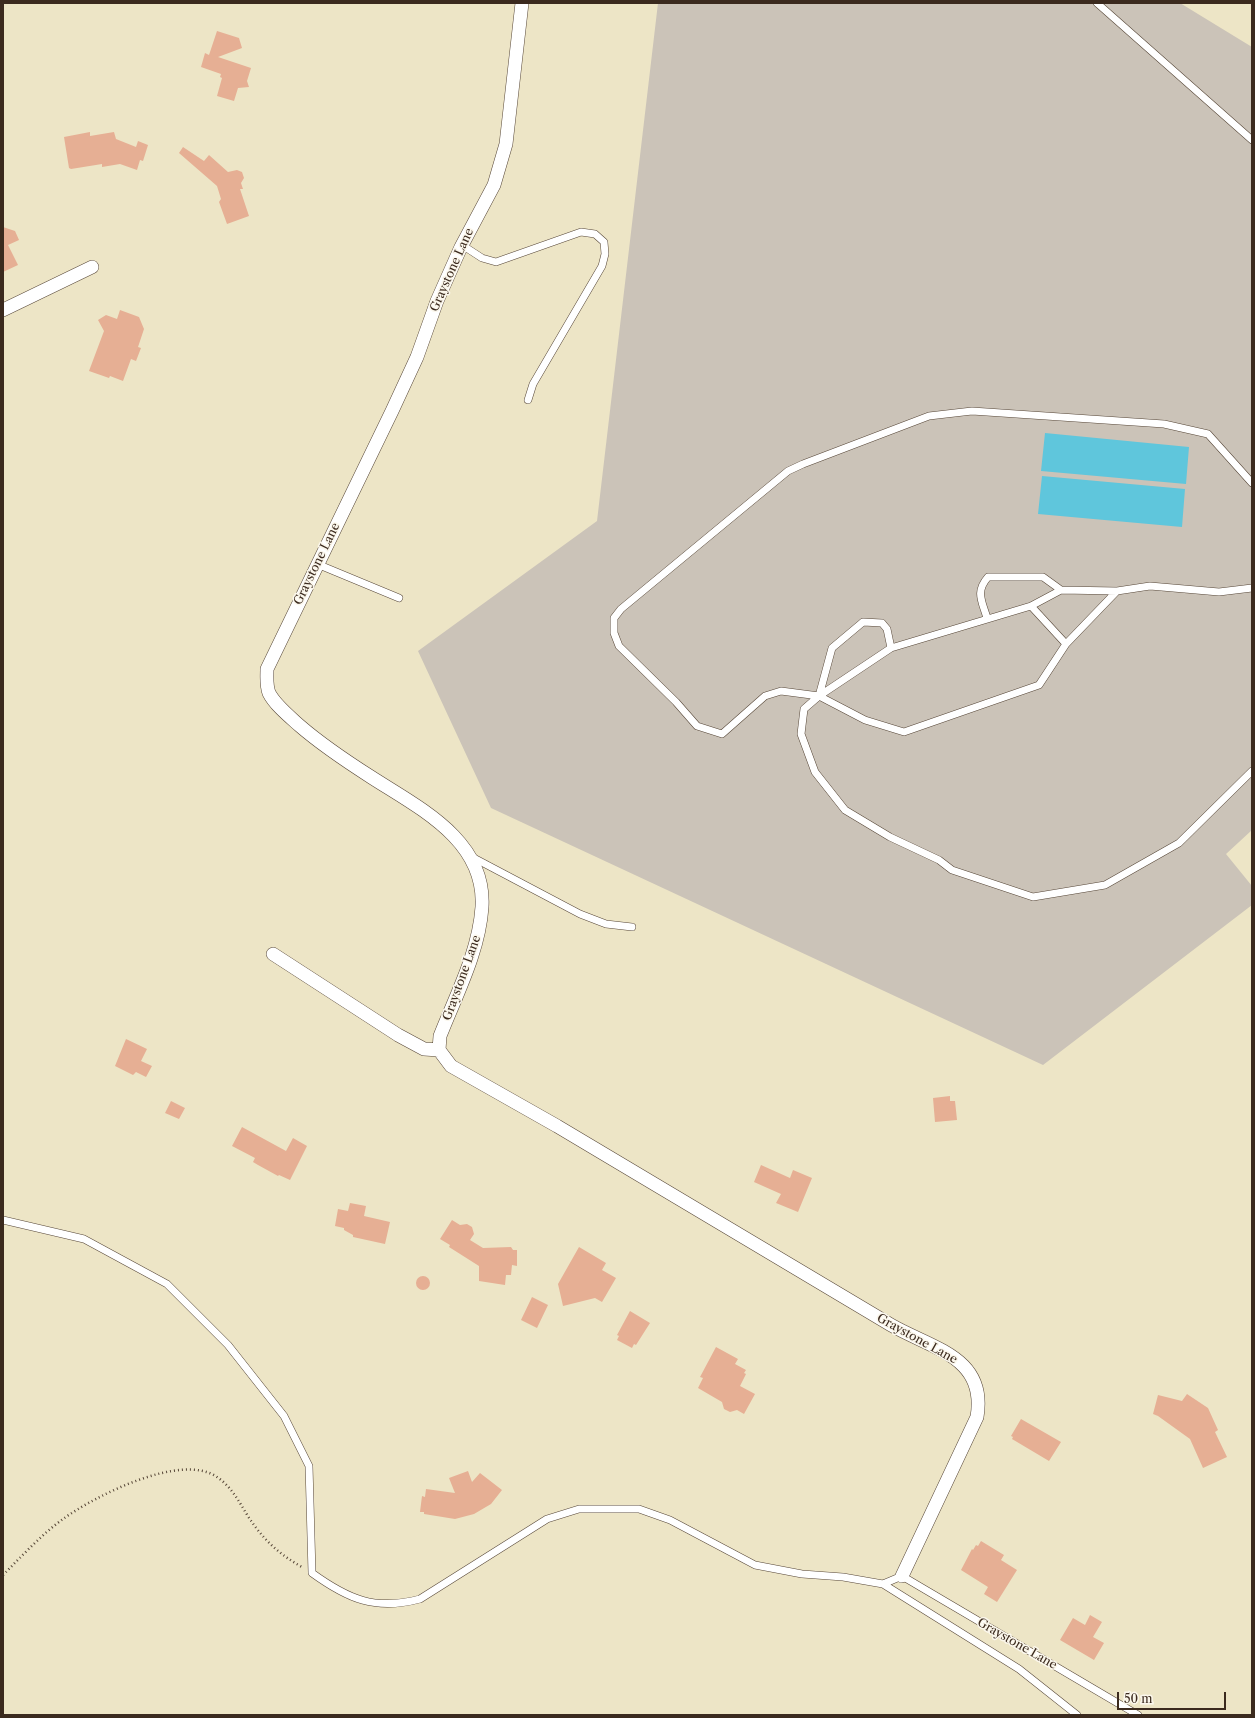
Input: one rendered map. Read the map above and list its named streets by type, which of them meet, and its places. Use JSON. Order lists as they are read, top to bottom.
{
  "streets": {
    "street": ["Graystone Lane"]
  },
  "scale_bar": "50 m"
}
